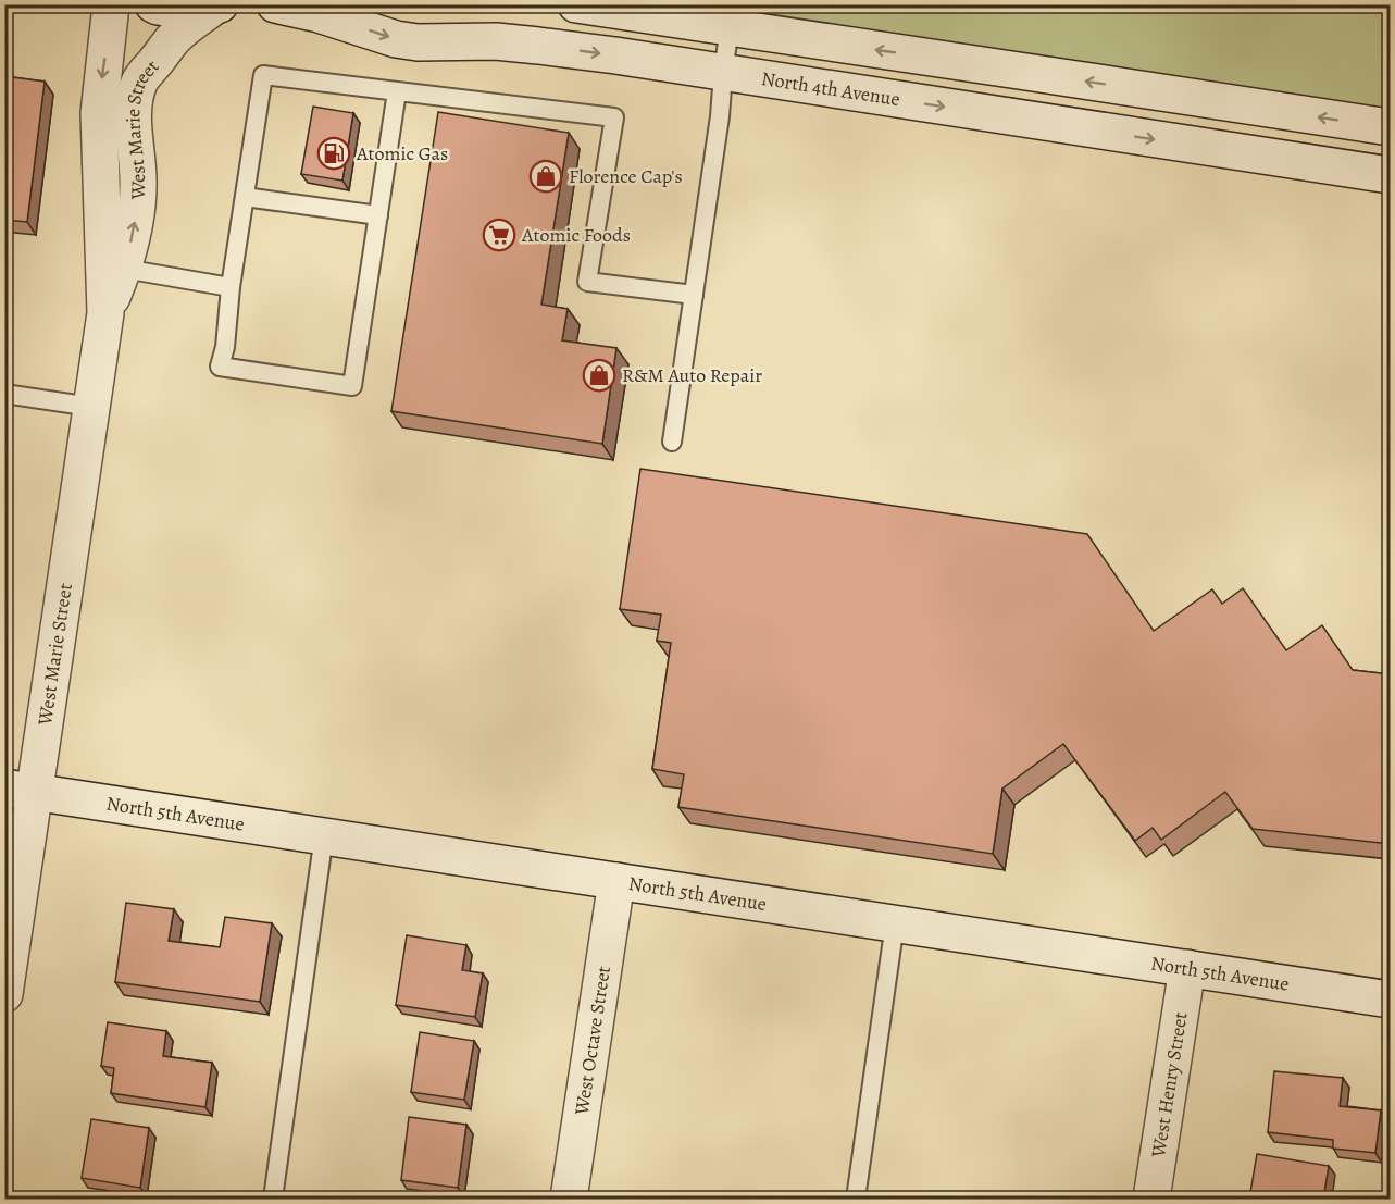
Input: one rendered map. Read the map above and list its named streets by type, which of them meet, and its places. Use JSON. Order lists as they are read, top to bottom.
{
  "streets": {
    "street": [
      "North 4th Avenue",
      "West Marie Street",
      "North 5th Avenue",
      "West Octave Street",
      "West Henry Street"
    ]
  },
  "crossings": [
    ["West Marie Street", "North 5th Avenue"],
    ["North 5th Avenue", "West Octave Street"],
    ["North 5th Avenue", "West Henry Street"]
  ],
  "places": {
    "fuel station": ["Atomic Gas"],
    "shop": ["Florence Cap's", "R&M Auto Repair"],
    "supermarket": ["Atomic Foods"]
  }
}
